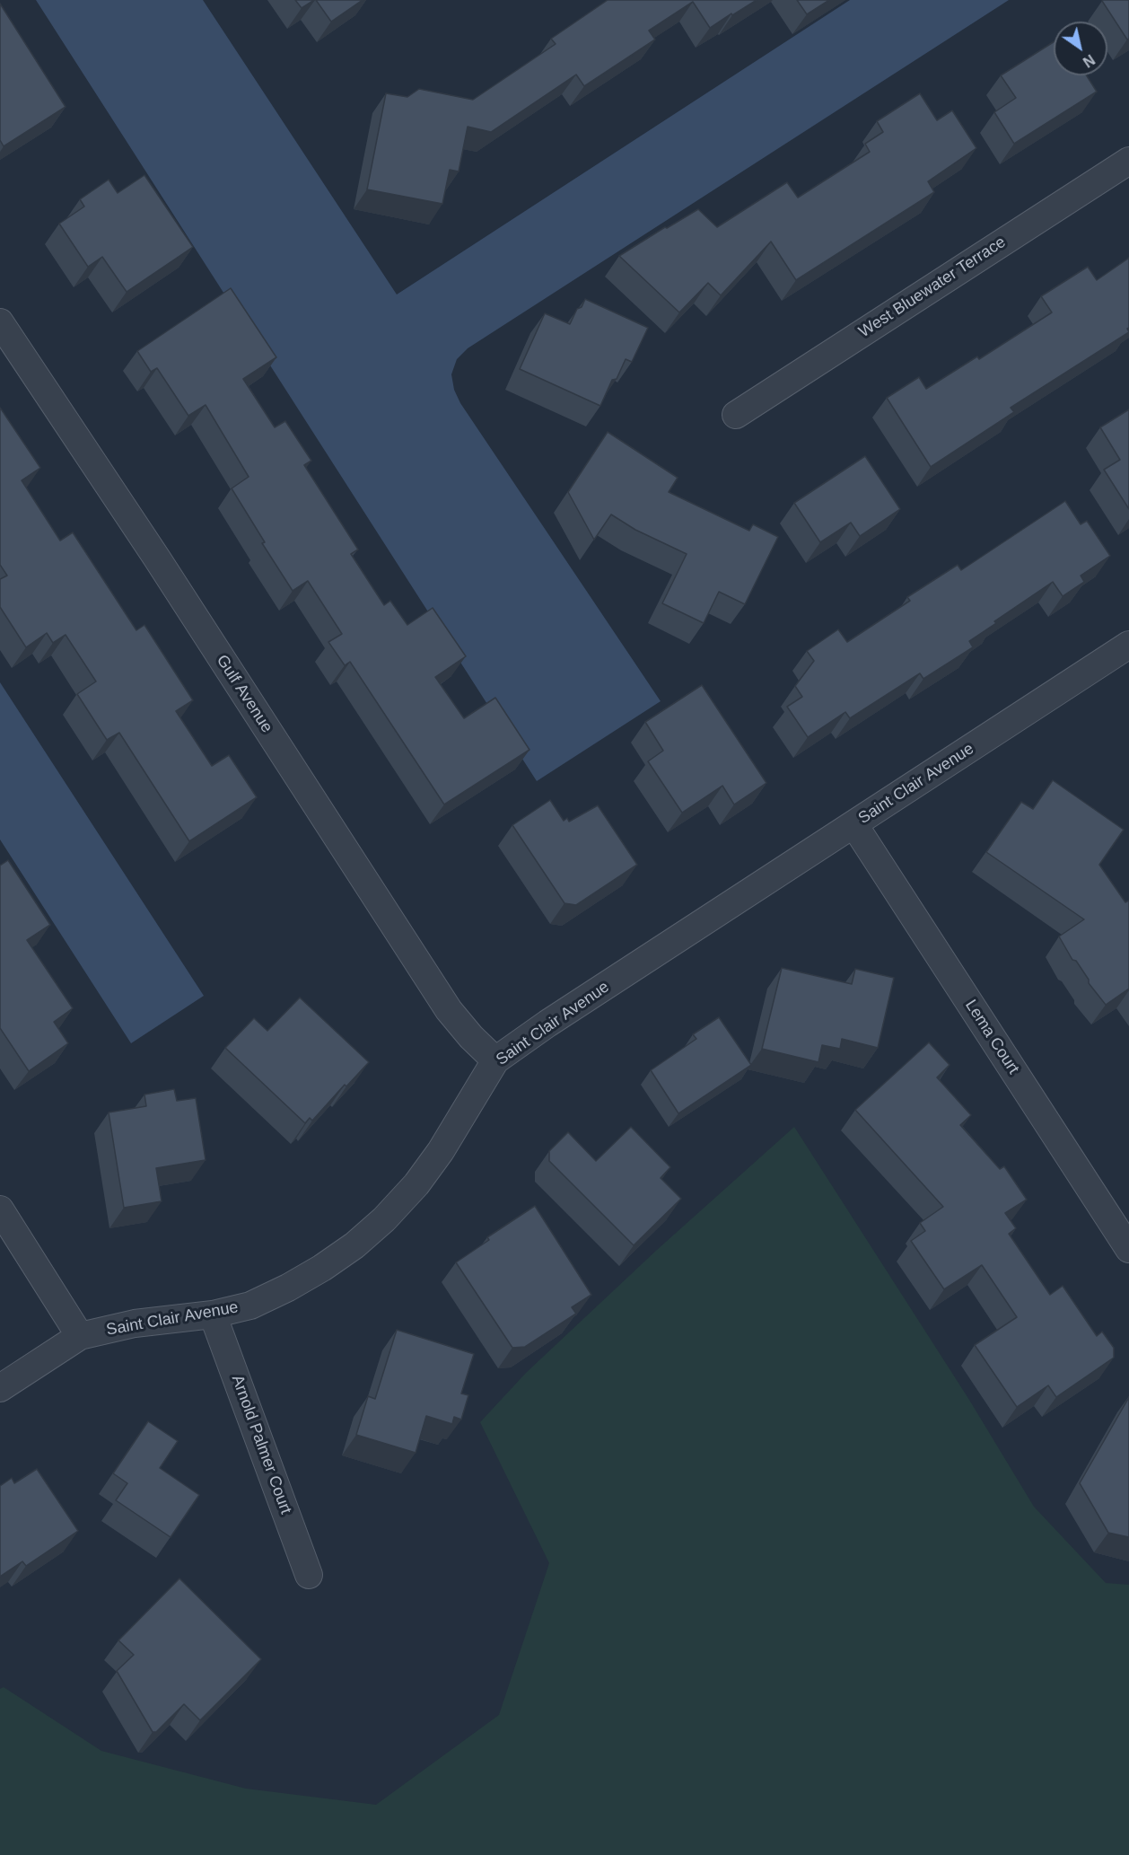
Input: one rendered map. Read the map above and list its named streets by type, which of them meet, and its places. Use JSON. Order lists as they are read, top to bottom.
{
  "streets": {
    "street": [
      "West Bluewater Terrace",
      "Gulf Avenue",
      "Saint Clair Avenue",
      "Lema Court",
      "Arnold Palmer Court"
    ]
  },
  "crossings": [
    ["Gulf Avenue", "Saint Clair Avenue"],
    ["Saint Clair Avenue", "Lema Court"],
    ["Saint Clair Avenue", "Arnold Palmer Court"]
  ],
  "north": "bottom right"
}
